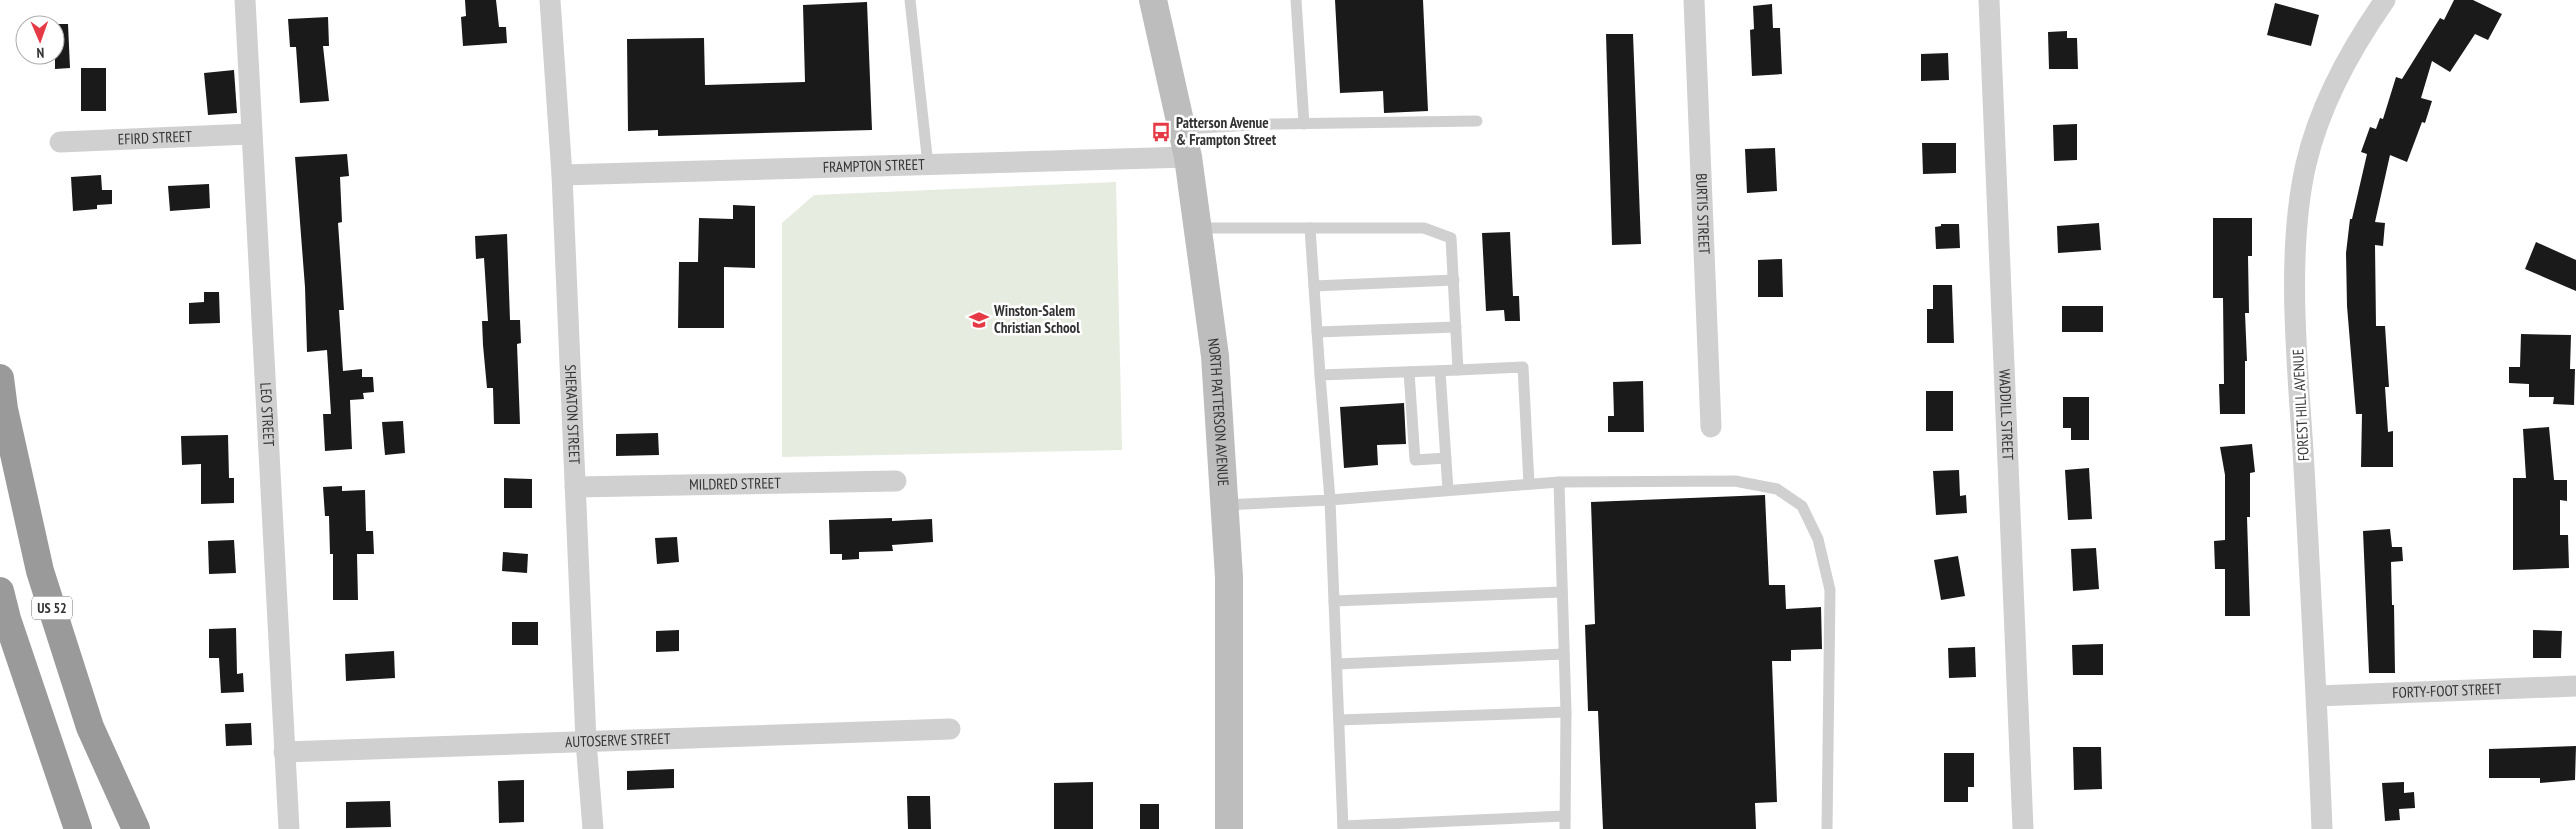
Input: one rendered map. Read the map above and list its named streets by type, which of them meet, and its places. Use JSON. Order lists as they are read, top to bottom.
{
  "streets": {
    "highway": ["US 52"],
    "main road": ["NORTH PATTERSON AVENUE"],
    "street": [
      "EFIRD STREET",
      "FRAMPTON STREET",
      "BURTIS STREET",
      "FOREST HILL AVENUE",
      "SHERATON STREET",
      "WADDILL STREET",
      "LEO STREET",
      "MILDRED STREET",
      "FORTY-FOOT STREET",
      "AUTOSERVE STREET"
    ]
  },
  "crossings": [
    ["EFIRD STREET", "LEO STREET"],
    ["FRAMPTON STREET", "NORTH PATTERSON AVENUE"],
    ["FRAMPTON STREET", "SHERATON STREET"],
    ["FOREST HILL AVENUE", "FORTY-FOOT STREET"],
    ["SHERATON STREET", "MILDRED STREET"],
    ["SHERATON STREET", "AUTOSERVE STREET"],
    ["LEO STREET", "AUTOSERVE STREET"]
  ],
  "places": {
    "bus stop": ["Patterson Avenue & Frampton Street"],
    "school or university": ["Winston-Salem Christian School"]
  },
  "north": "bottom"
}
